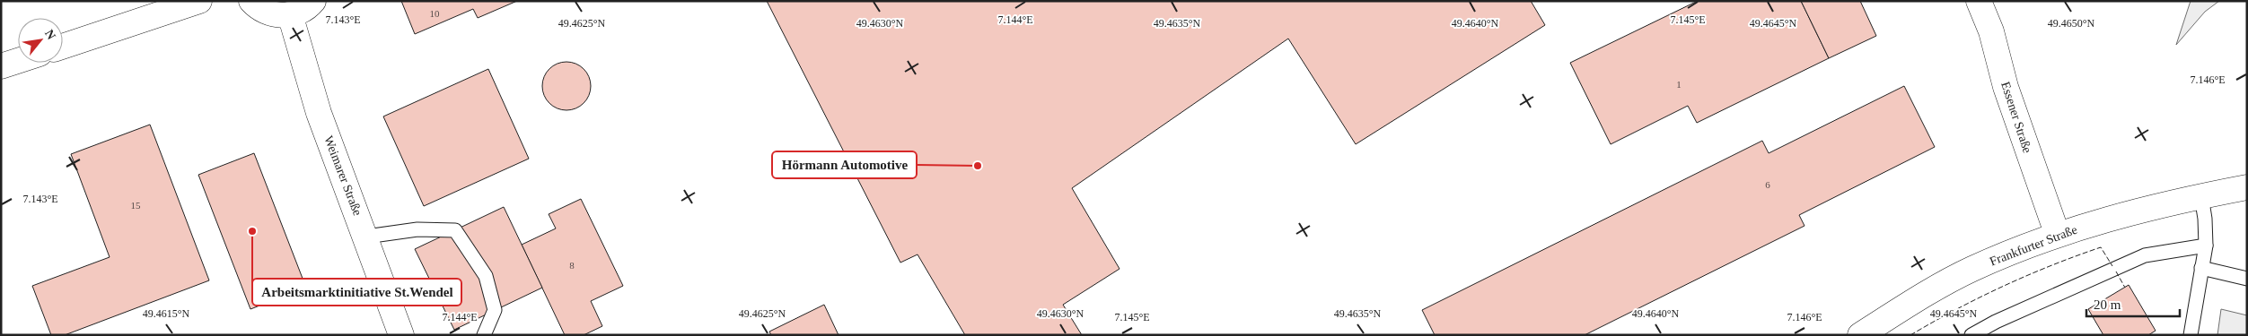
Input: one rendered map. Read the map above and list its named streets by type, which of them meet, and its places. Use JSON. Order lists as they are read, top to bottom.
{
  "streets": {
    "street": ["Essener Straße", "Weimarer Straße", "Frankfurter Straße"]
  },
  "crossings": [
    ["Essener Straße", "Frankfurter Straße"]
  ],
  "places": ["Hörmann Automotive", "Arbeitsmarktinitiative St.Wendel"],
  "house_numbers": [
    "10",
    "1",
    "6",
    "15",
    "8"
  ],
  "scale_bar": "20 m",
  "north": "top right",
  "coordinates": [
    "7.143°E",
    "7.144°E",
    "7.145°E",
    "49.4625°N",
    "49.4630°N",
    "49.4635°N",
    "49.4640°N",
    "49.4645°N",
    "49.4650°N",
    "7.146°E",
    "49.4615°N"
  ]
}
